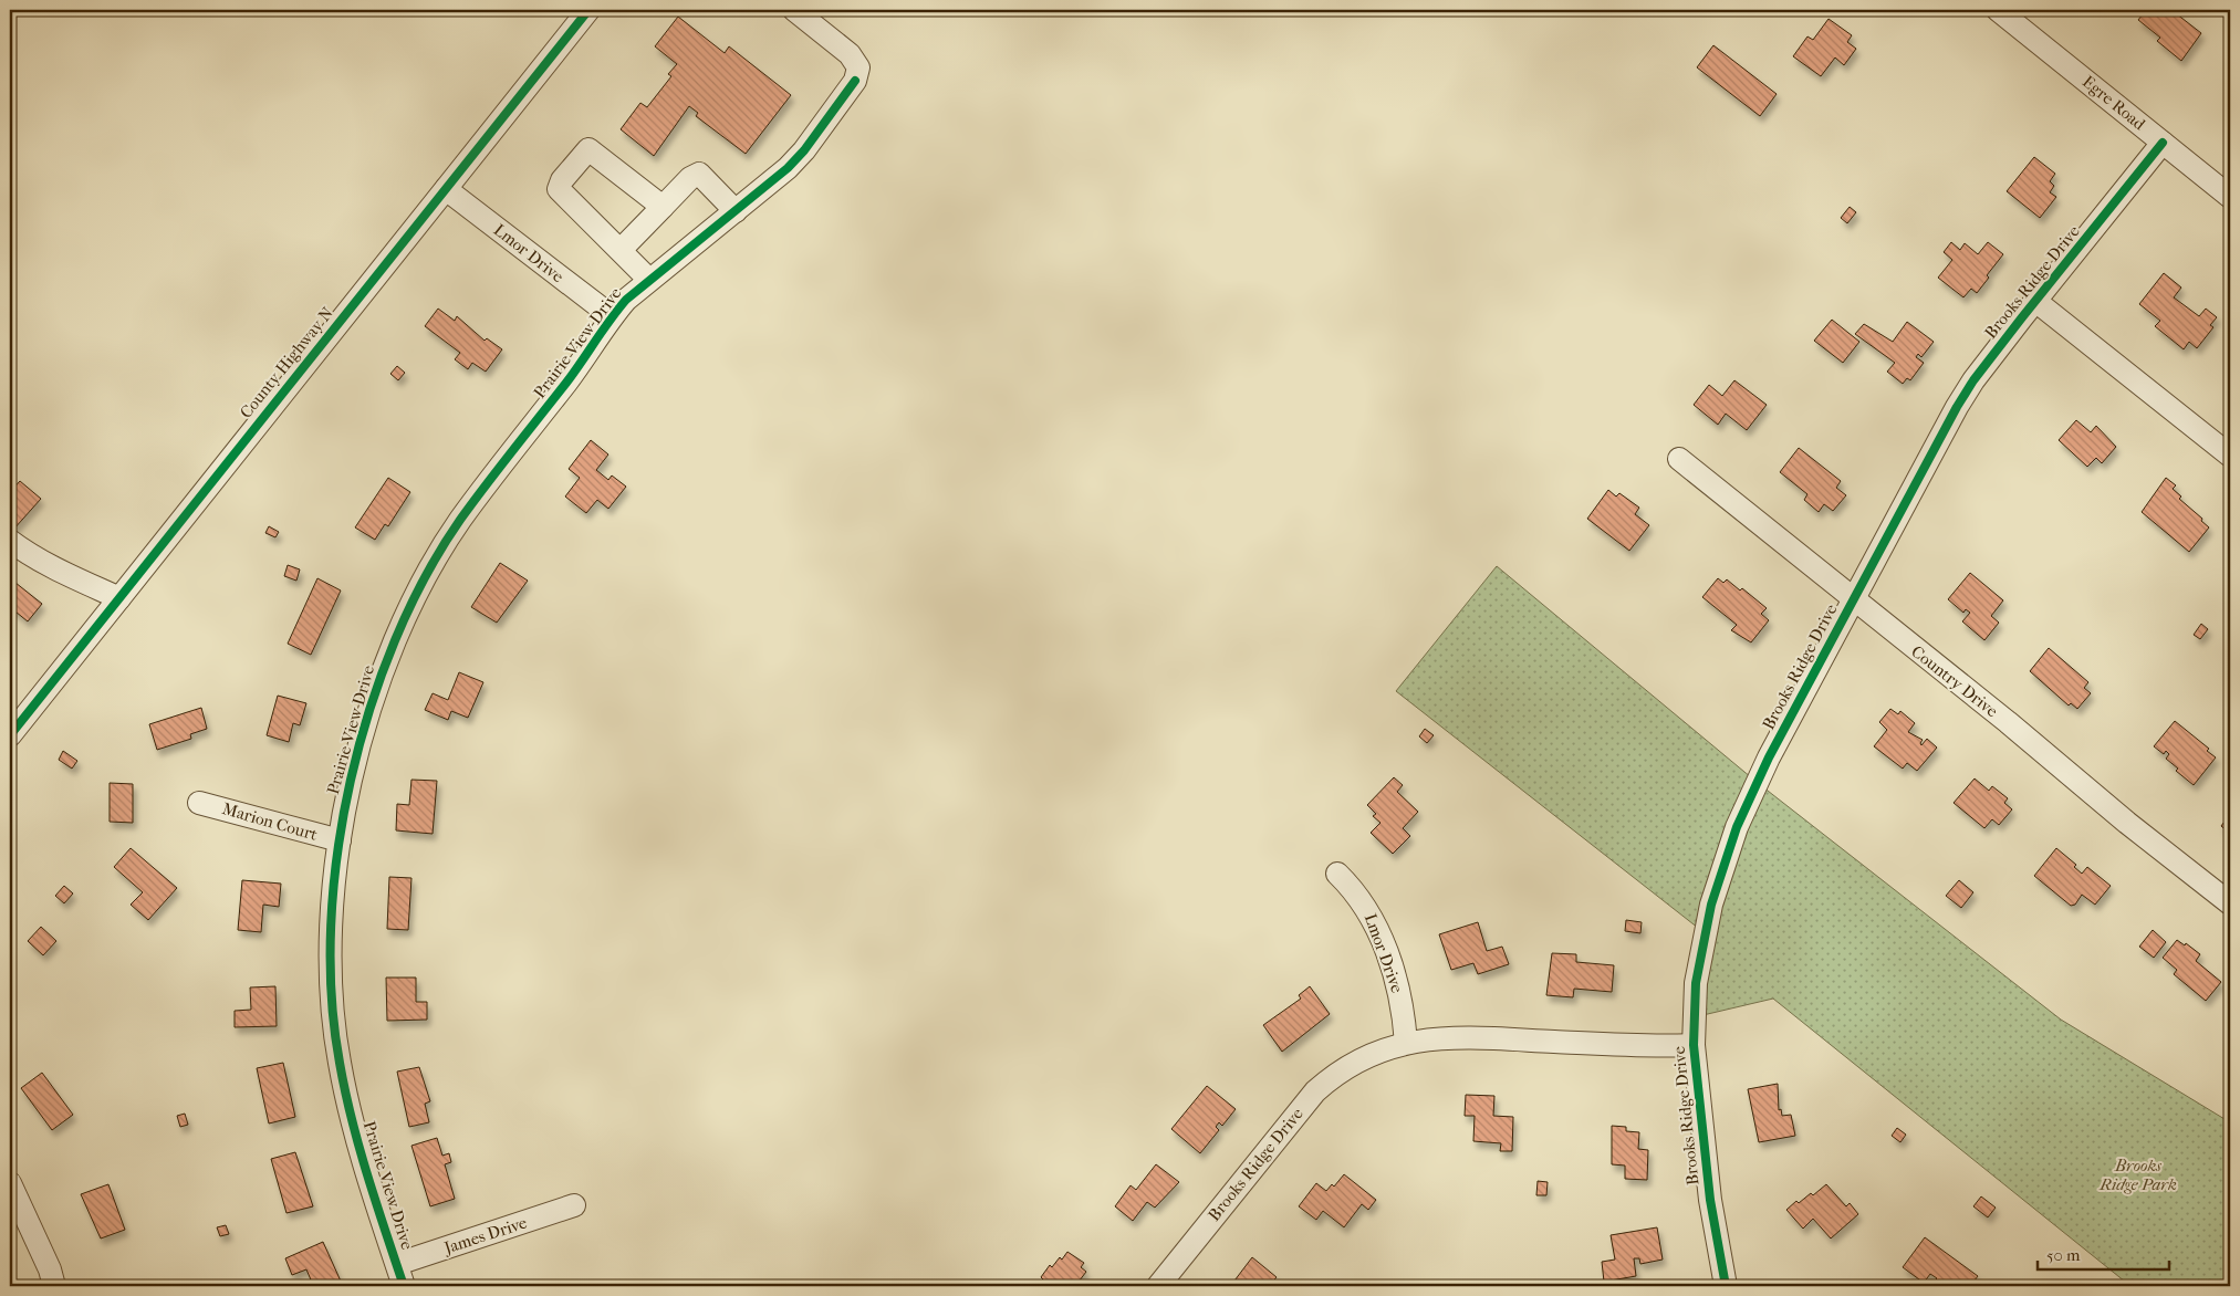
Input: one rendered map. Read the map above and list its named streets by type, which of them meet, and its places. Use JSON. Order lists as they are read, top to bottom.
{
  "streets": {
    "street": [
      "Egre Road",
      "Lmor Drive",
      "Brooks Ridge Drive",
      "Prairie View Drive",
      "County Highway N",
      "Country Drive",
      "Marion Court",
      "James Drive"
    ]
  },
  "crossings": [
    ["Egre Road", "Brooks Ridge Drive"],
    ["Lmor Drive", "Brooks Ridge Drive"],
    ["Lmor Drive", "Prairie View Drive"],
    ["Lmor Drive", "County Highway N"],
    ["Brooks Ridge Drive", "Country Drive"],
    ["Prairie View Drive", "Marion Court"],
    ["Prairie View Drive", "James Drive"]
  ],
  "parks": ["Brooks Ridge Park"],
  "scale_bar": "50 m"
}
